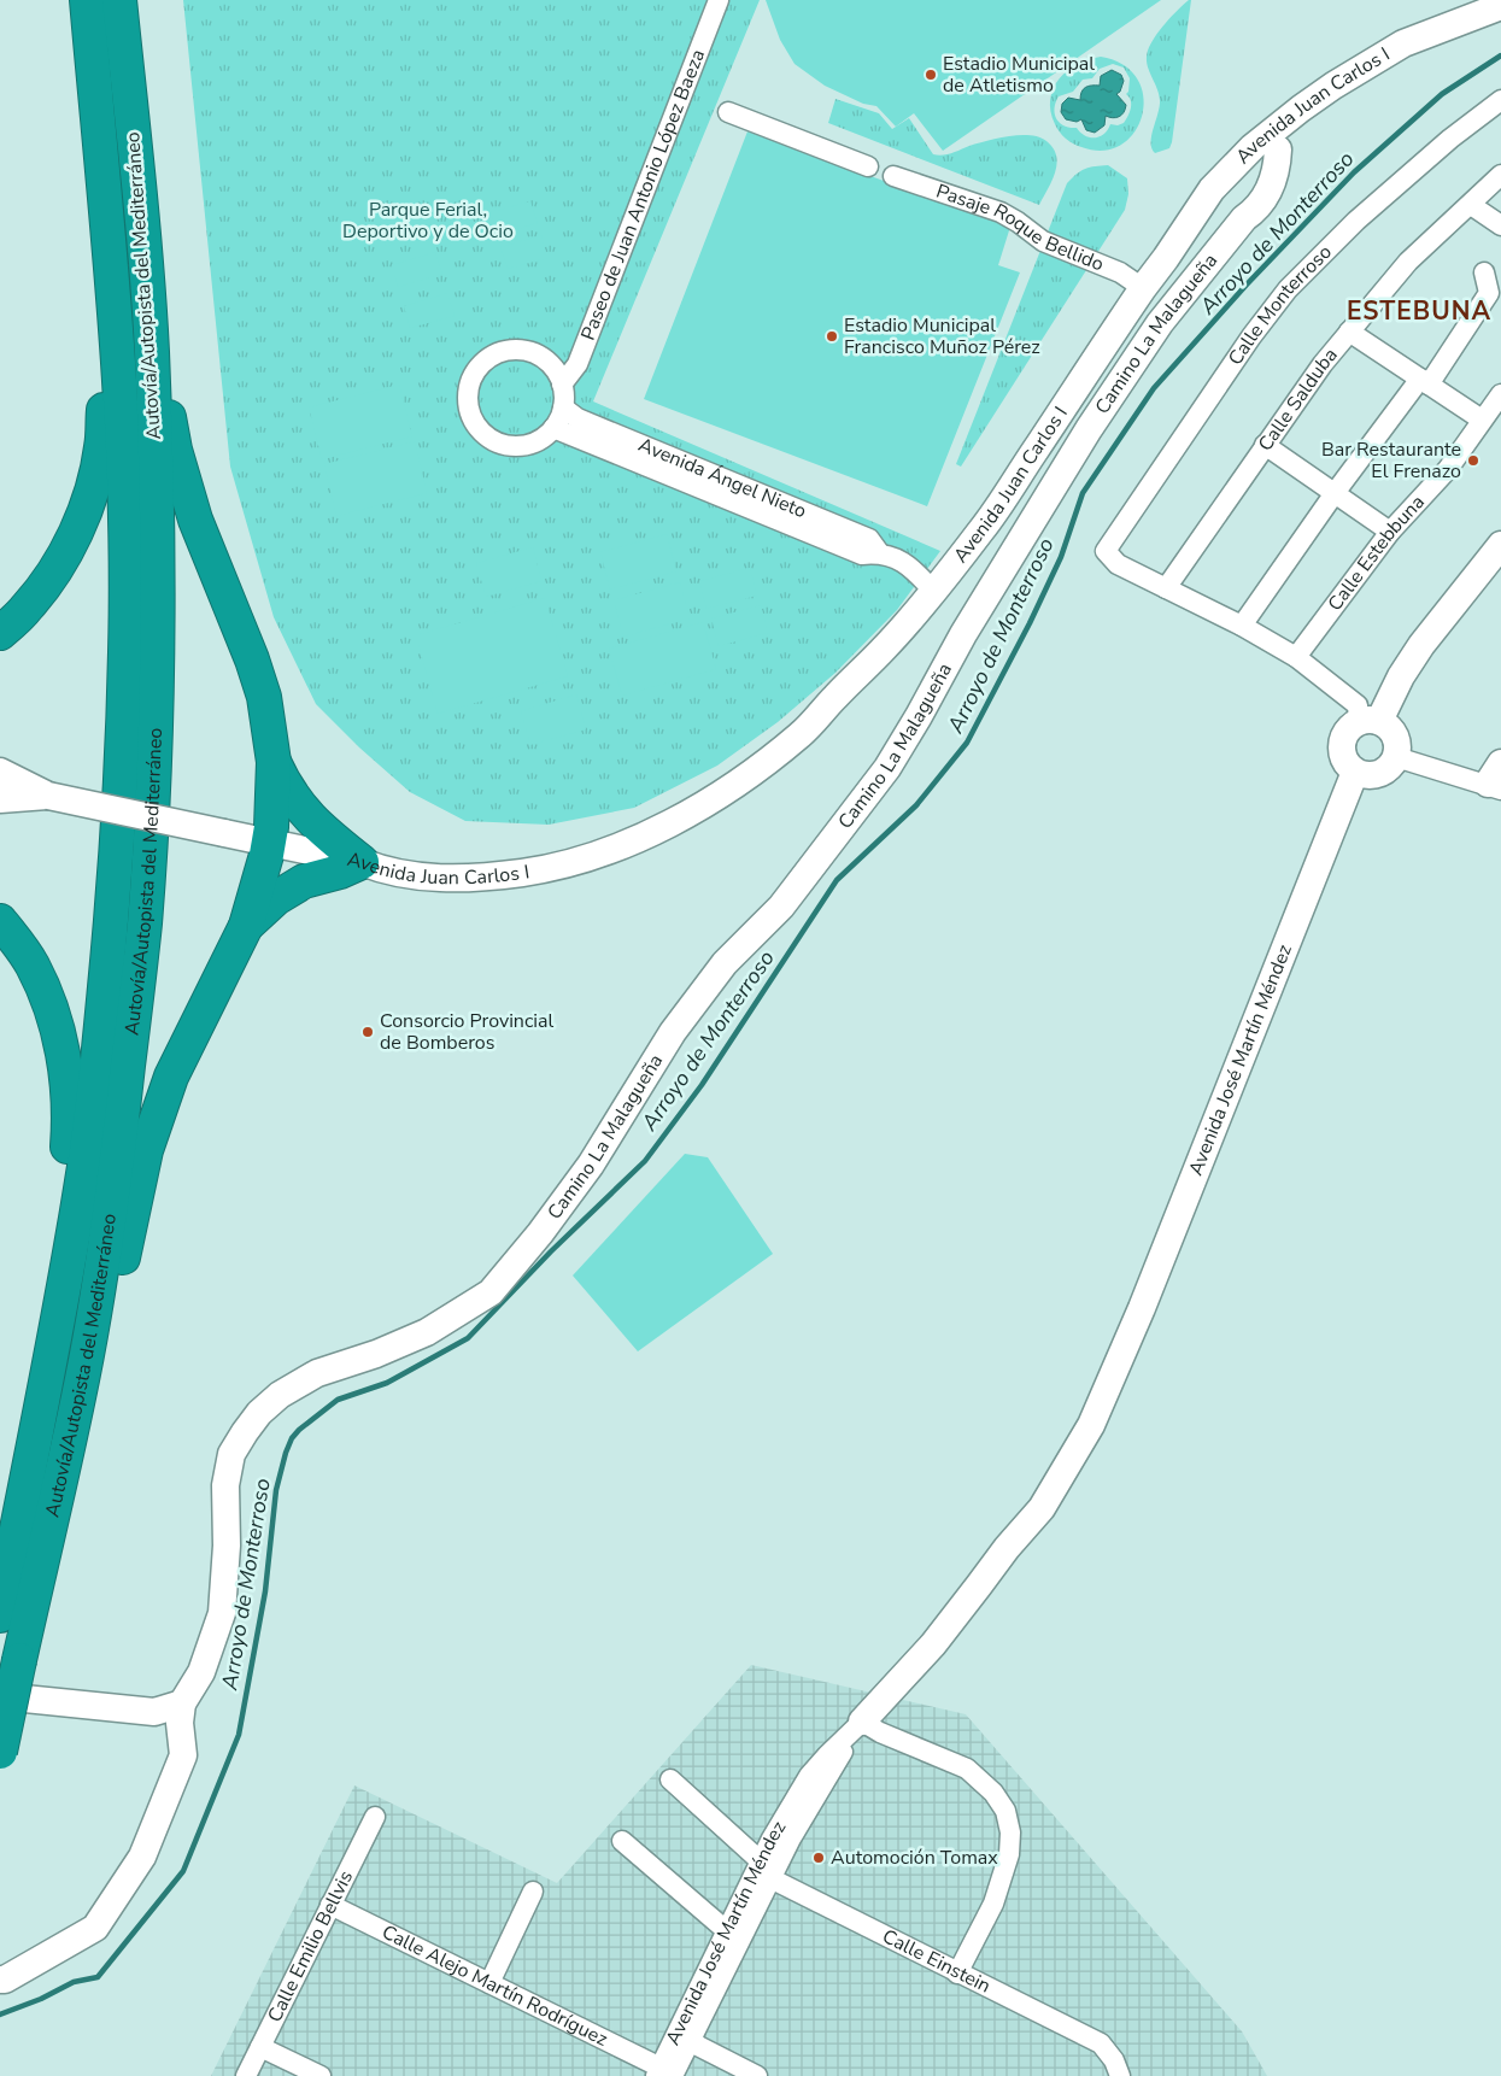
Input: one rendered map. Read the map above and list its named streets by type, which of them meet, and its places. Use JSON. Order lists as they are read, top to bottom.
{
  "streets": {
    "highway": ["Autovía/Autopista del Mediterráneo"],
    "street": [
      "Avenida Juan Carlos I",
      "Paseo de Juan Antonio López Baeza",
      "Pasaje Roque Bellido",
      "Calle Monterroso",
      "Camino La Malagueña",
      "Calle Salduba",
      "Avenida Ángel Nieto",
      "Calle Estebbuna",
      "Avenida José Martín Méndez",
      "Calle Emilio Bellvis",
      "Calle Einstein",
      "Calle Alejo Martín Rodríguez"
    ]
  },
  "crossings": [
    ["Avenida Juan Carlos I", "Pasaje Roque Bellido"],
    ["Avenida Juan Carlos I", "Camino La Malagueña"],
    ["Avenida Juan Carlos I", "Avenida Ángel Nieto"],
    ["Paseo de Juan Antonio López Baeza", "Avenida Ángel Nieto"],
    ["Calle Monterroso", "Calle Salduba"],
    ["Avenida José Martín Méndez", "Calle Einstein"],
    ["Avenida José Martín Méndez", "Calle Alejo Martín Rodríguez"],
    ["Calle Emilio Bellvis", "Calle Alejo Martín Rodríguez"]
  ],
  "districts": ["ESTEBUNA"],
  "water": ["Arroyo de Monterroso"],
  "parks": ["Parque Ferial, Deportivo y de Ocio"],
  "places": [
    "Estadio Municipal de Atletismo",
    "Estadio Municipal Francisco Muñoz Pérez",
    "Bar Restaurante El Frenazo",
    "Consorcio Provincial de Bomberos",
    "Automoción Tomax"
  ]
}
